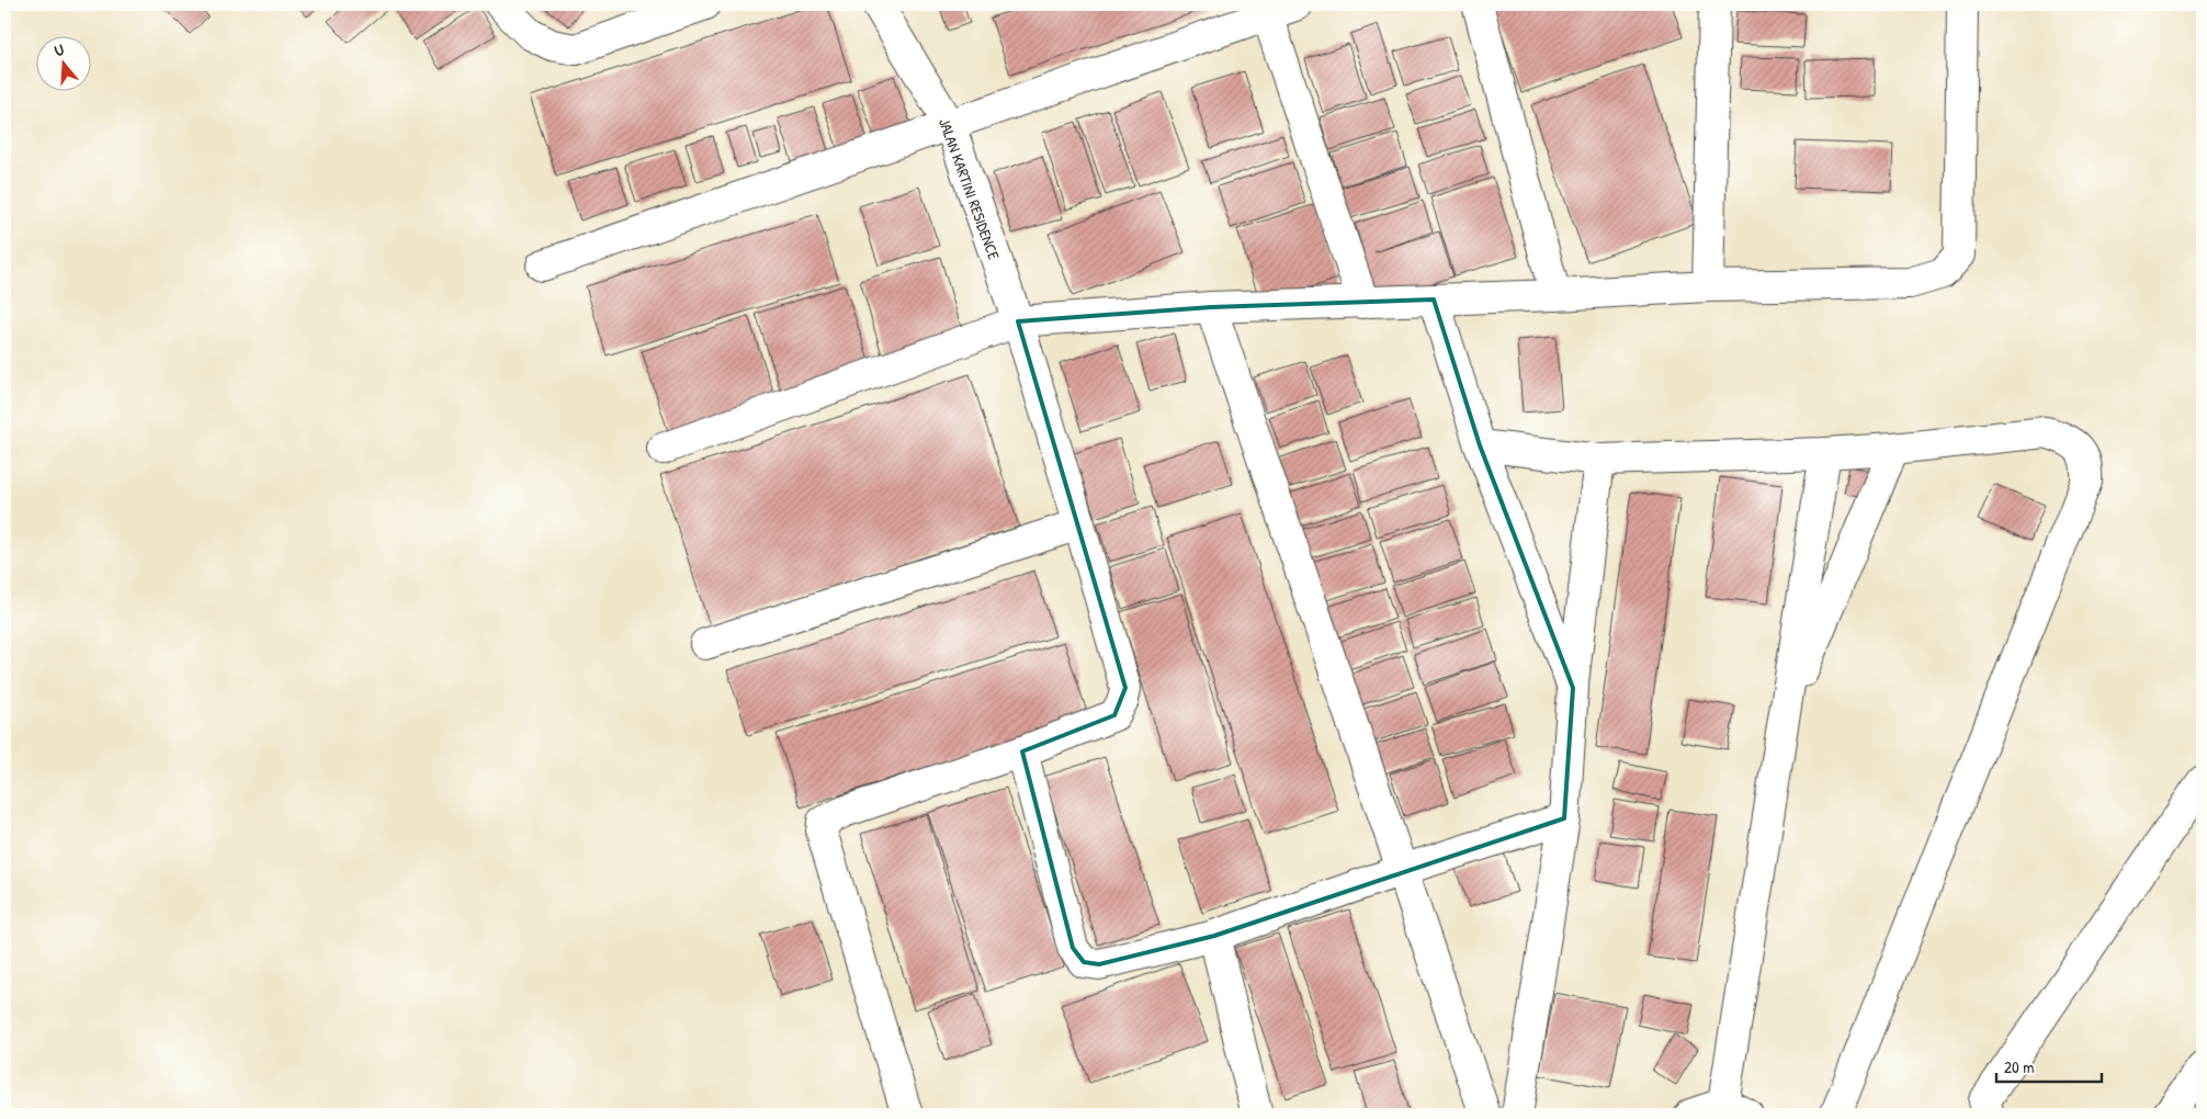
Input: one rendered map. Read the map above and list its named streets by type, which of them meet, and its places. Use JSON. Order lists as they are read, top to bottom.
{
  "streets": {
    "street": ["JALAN KARTINI RESIDENCE"]
  },
  "scale_bar": "20 m",
  "north": "top"
}
